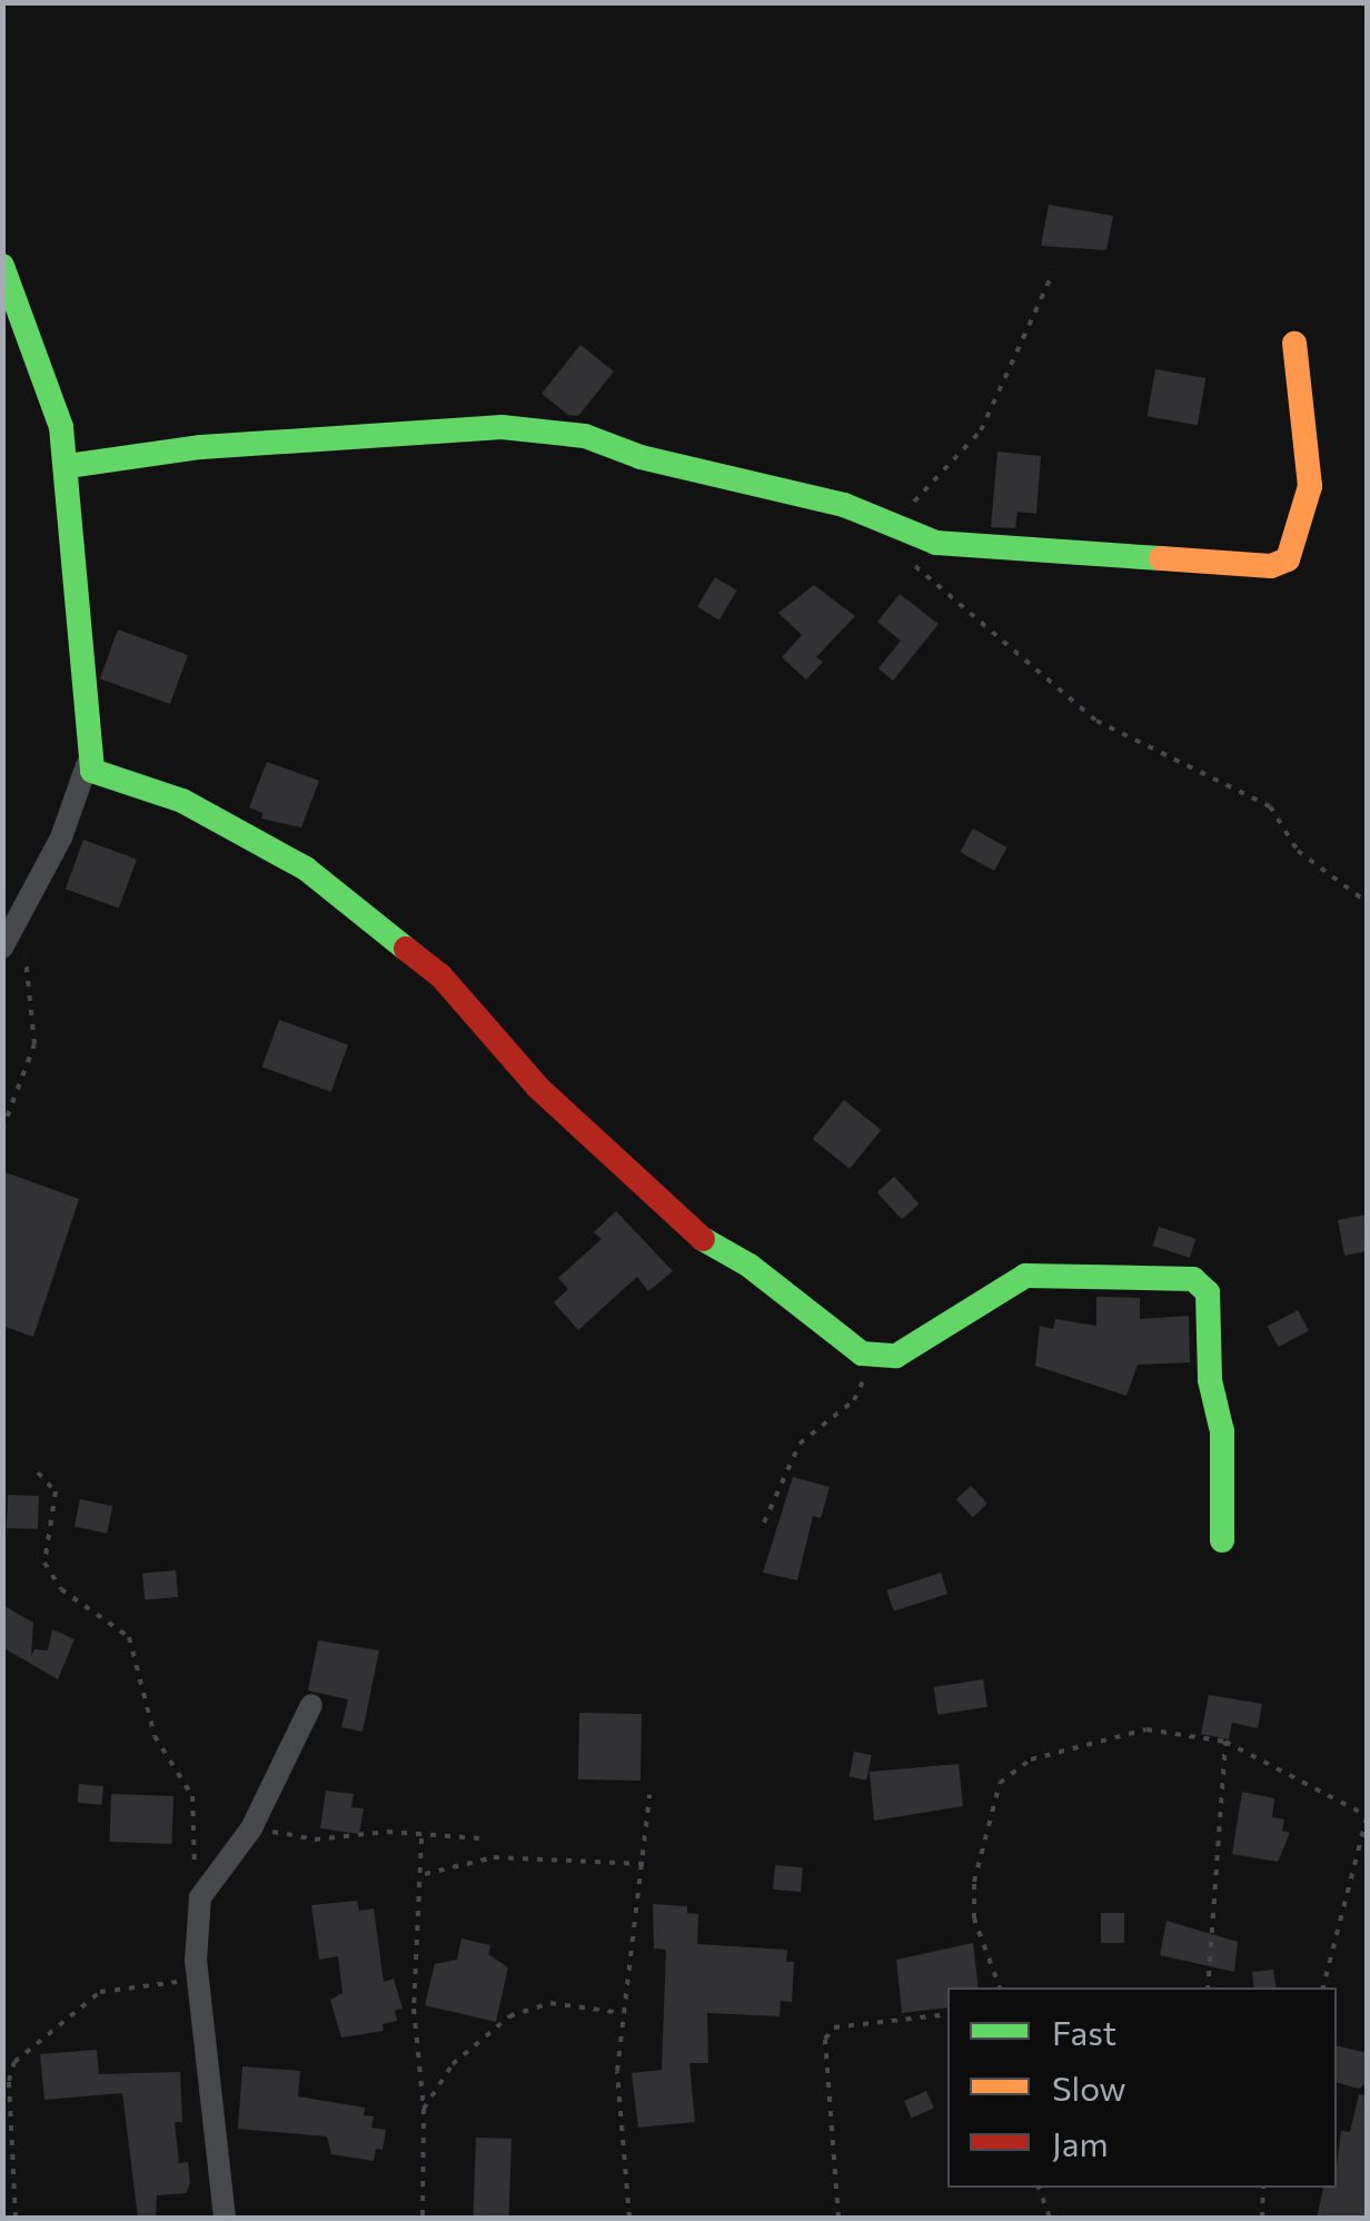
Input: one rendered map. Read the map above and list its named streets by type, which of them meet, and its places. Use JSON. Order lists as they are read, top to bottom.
{
  "legend": ["Fast", "Slow", "Jam"]
}
